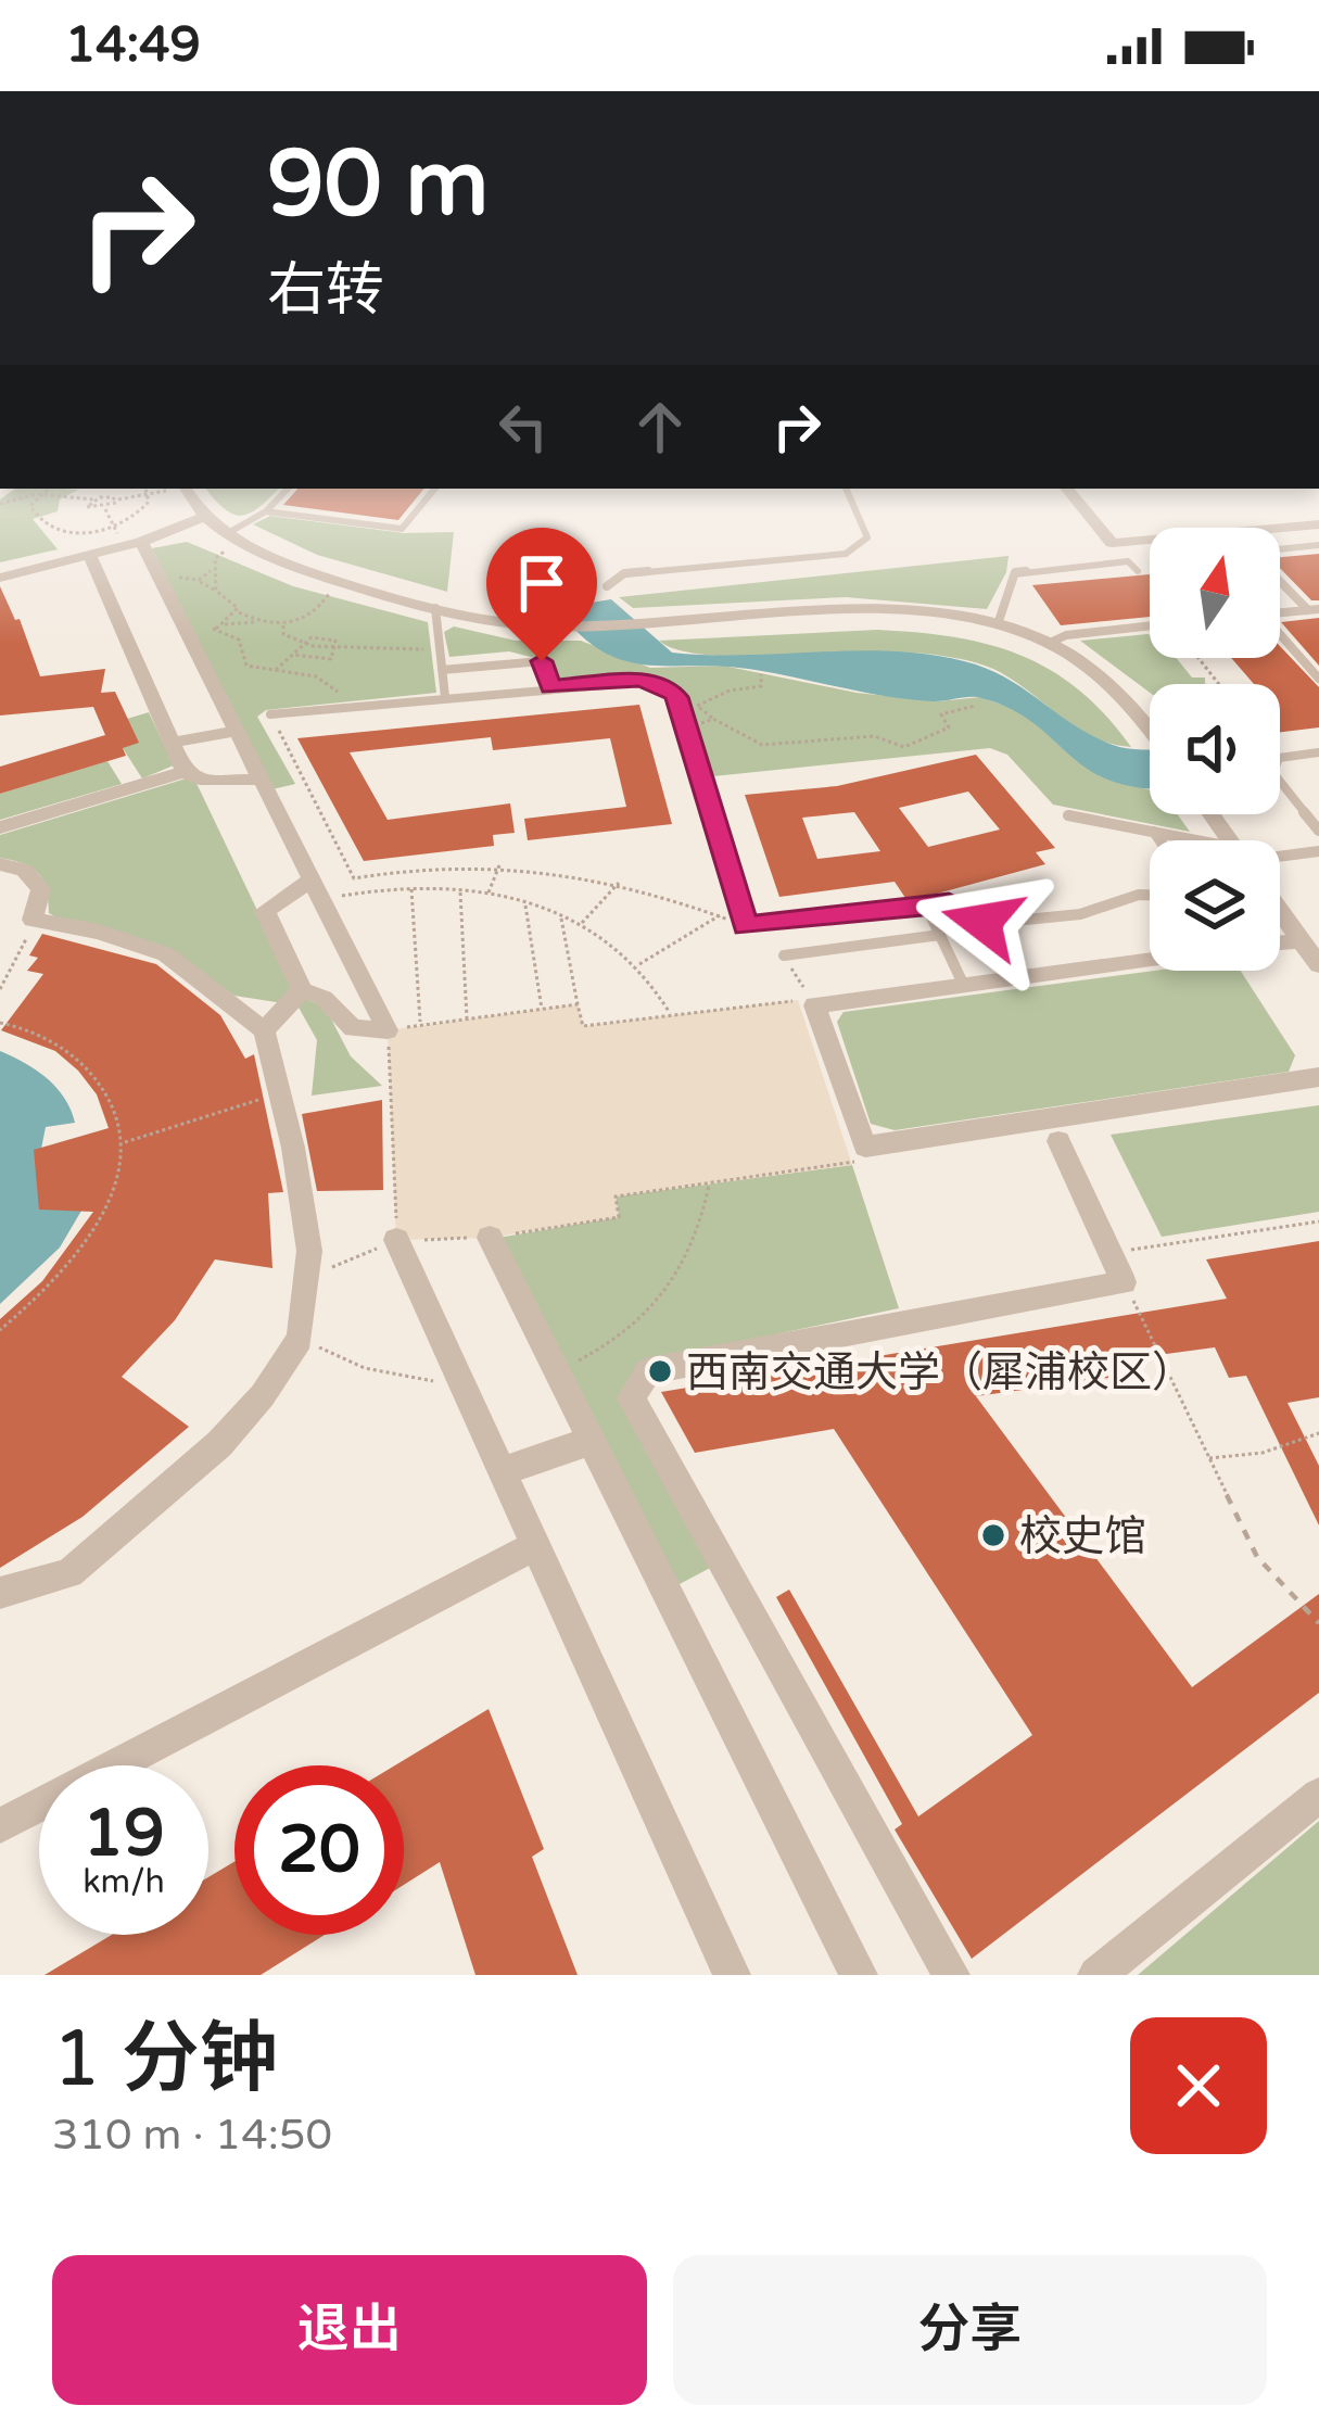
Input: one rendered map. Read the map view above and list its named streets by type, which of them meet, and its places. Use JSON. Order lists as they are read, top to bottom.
{
  "places": ["西南交通大学（犀浦校区）", "校史馆"],
  "north": "top",
  "page": {
    "status": "14:49",
    "turn": ["90 m", "右转"],
    "speed": "19 km/h",
    "limit": "20",
    "heading": ["1 分钟", "310 m · 14:50"],
    "buttons": ["退出", "分享"]
  }
}
